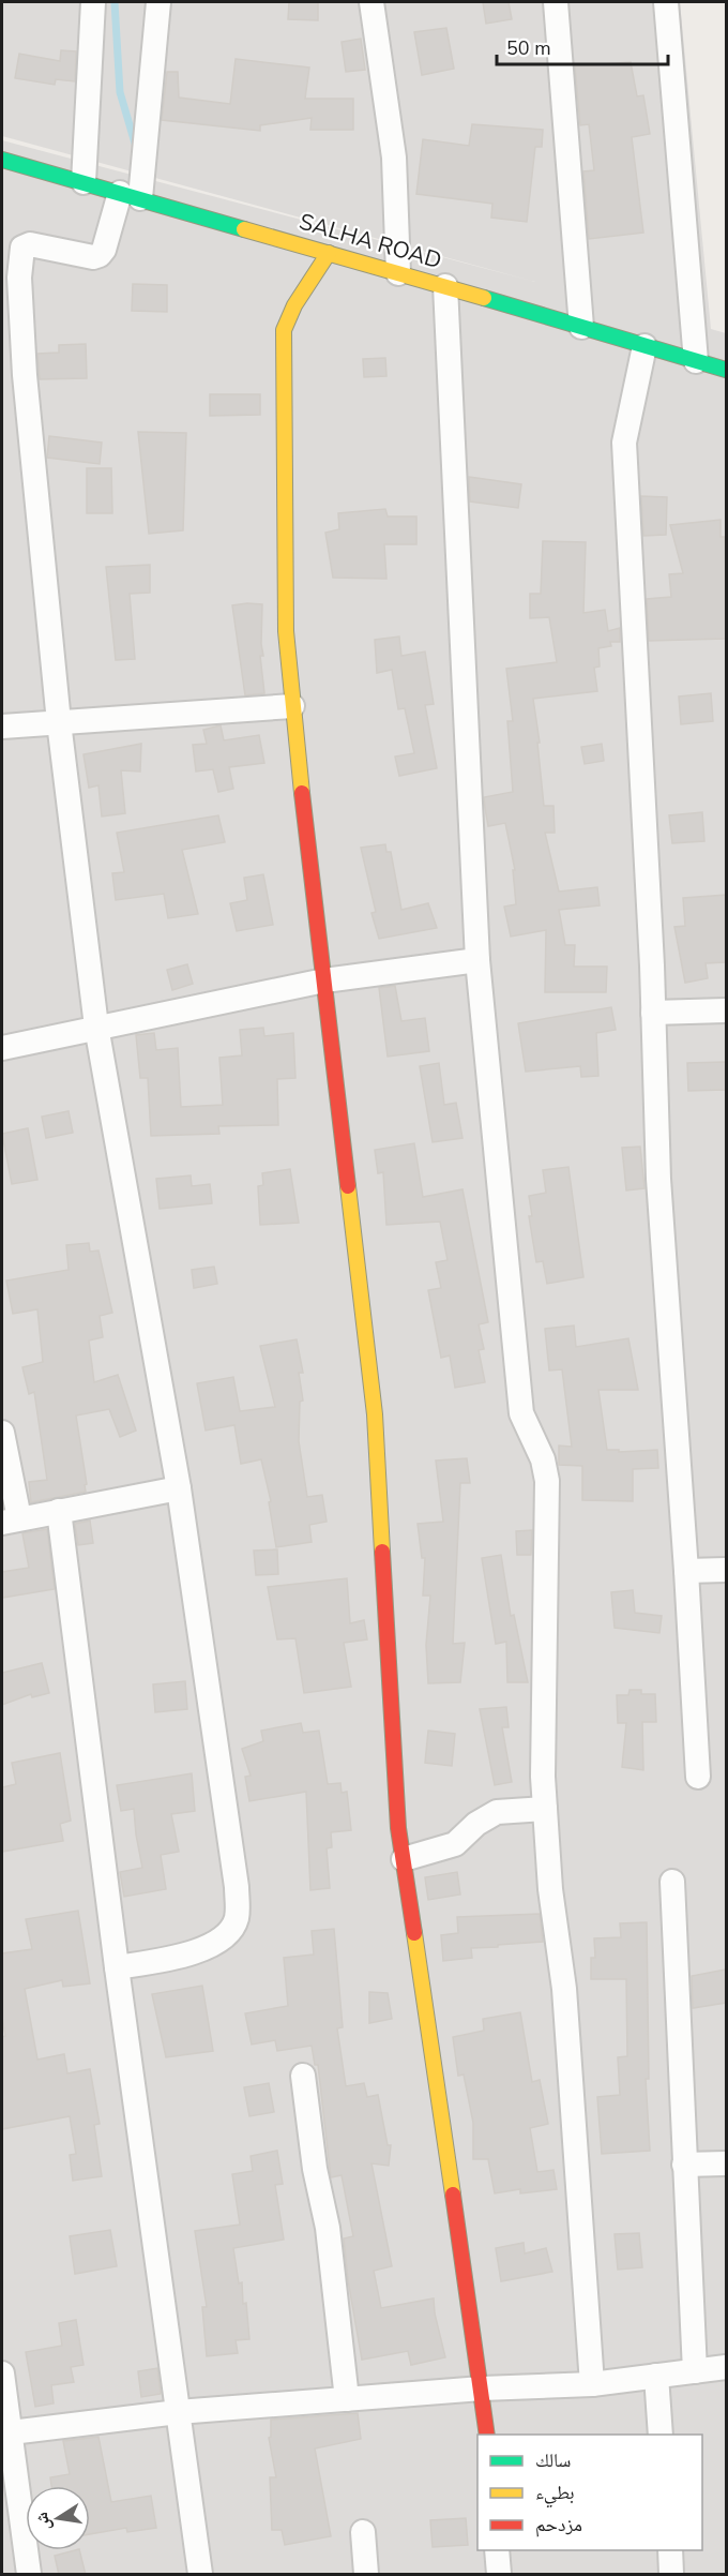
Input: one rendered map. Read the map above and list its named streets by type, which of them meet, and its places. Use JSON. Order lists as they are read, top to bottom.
{
  "streets": {
    "street": ["SALHA ROAD"]
  },
  "legend": ["سالك", "بطيء", "مزدحم"],
  "scale_bar": "50 m",
  "north": "left"
}
